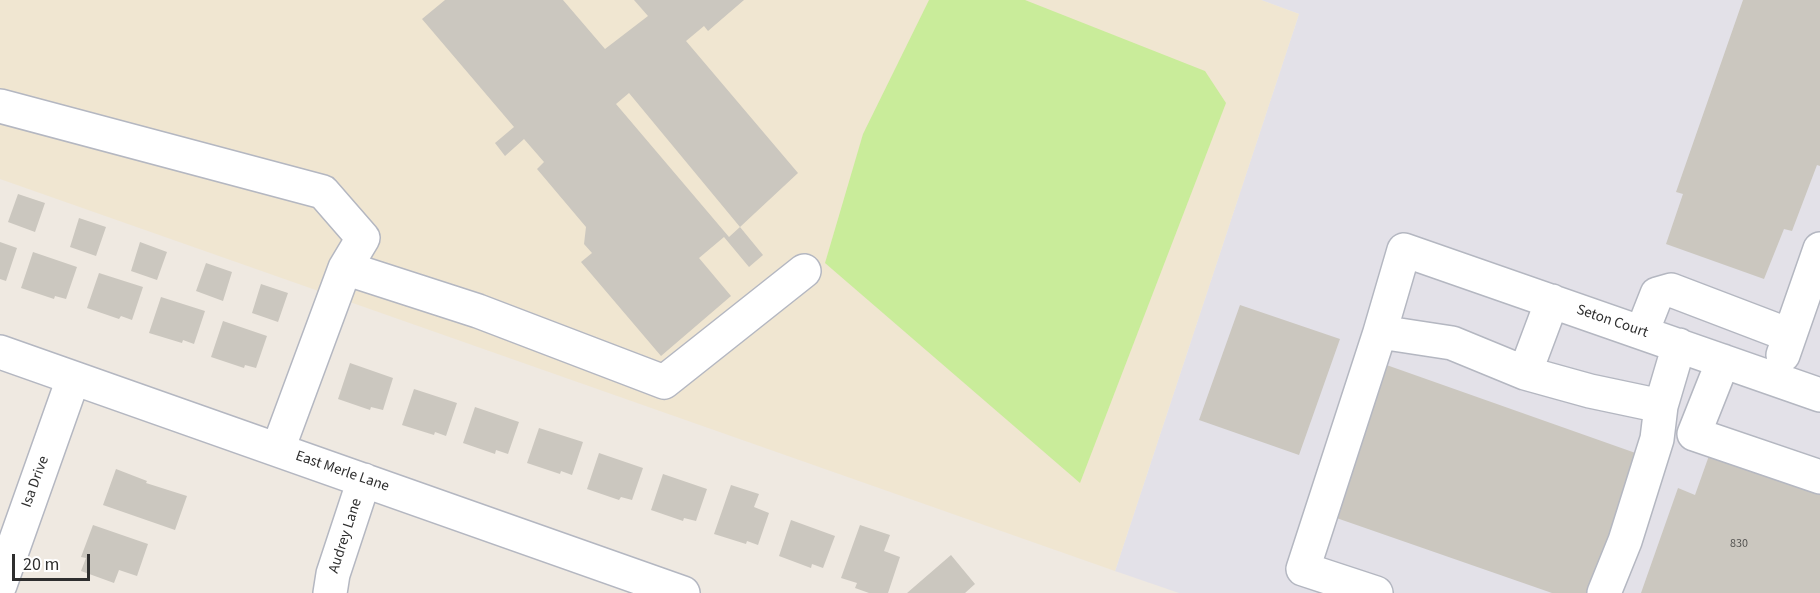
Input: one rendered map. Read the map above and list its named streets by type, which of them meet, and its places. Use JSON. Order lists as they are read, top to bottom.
{
  "streets": {
    "street": [
      "Seton Court",
      "East Merle Lane",
      "Isa Drive",
      "Audrey Lane"
    ]
  },
  "crossings": [
    ["East Merle Lane", "Isa Drive"],
    ["East Merle Lane", "Audrey Lane"]
  ],
  "house_numbers": ["830"],
  "scale_bar": "20 m"
}
